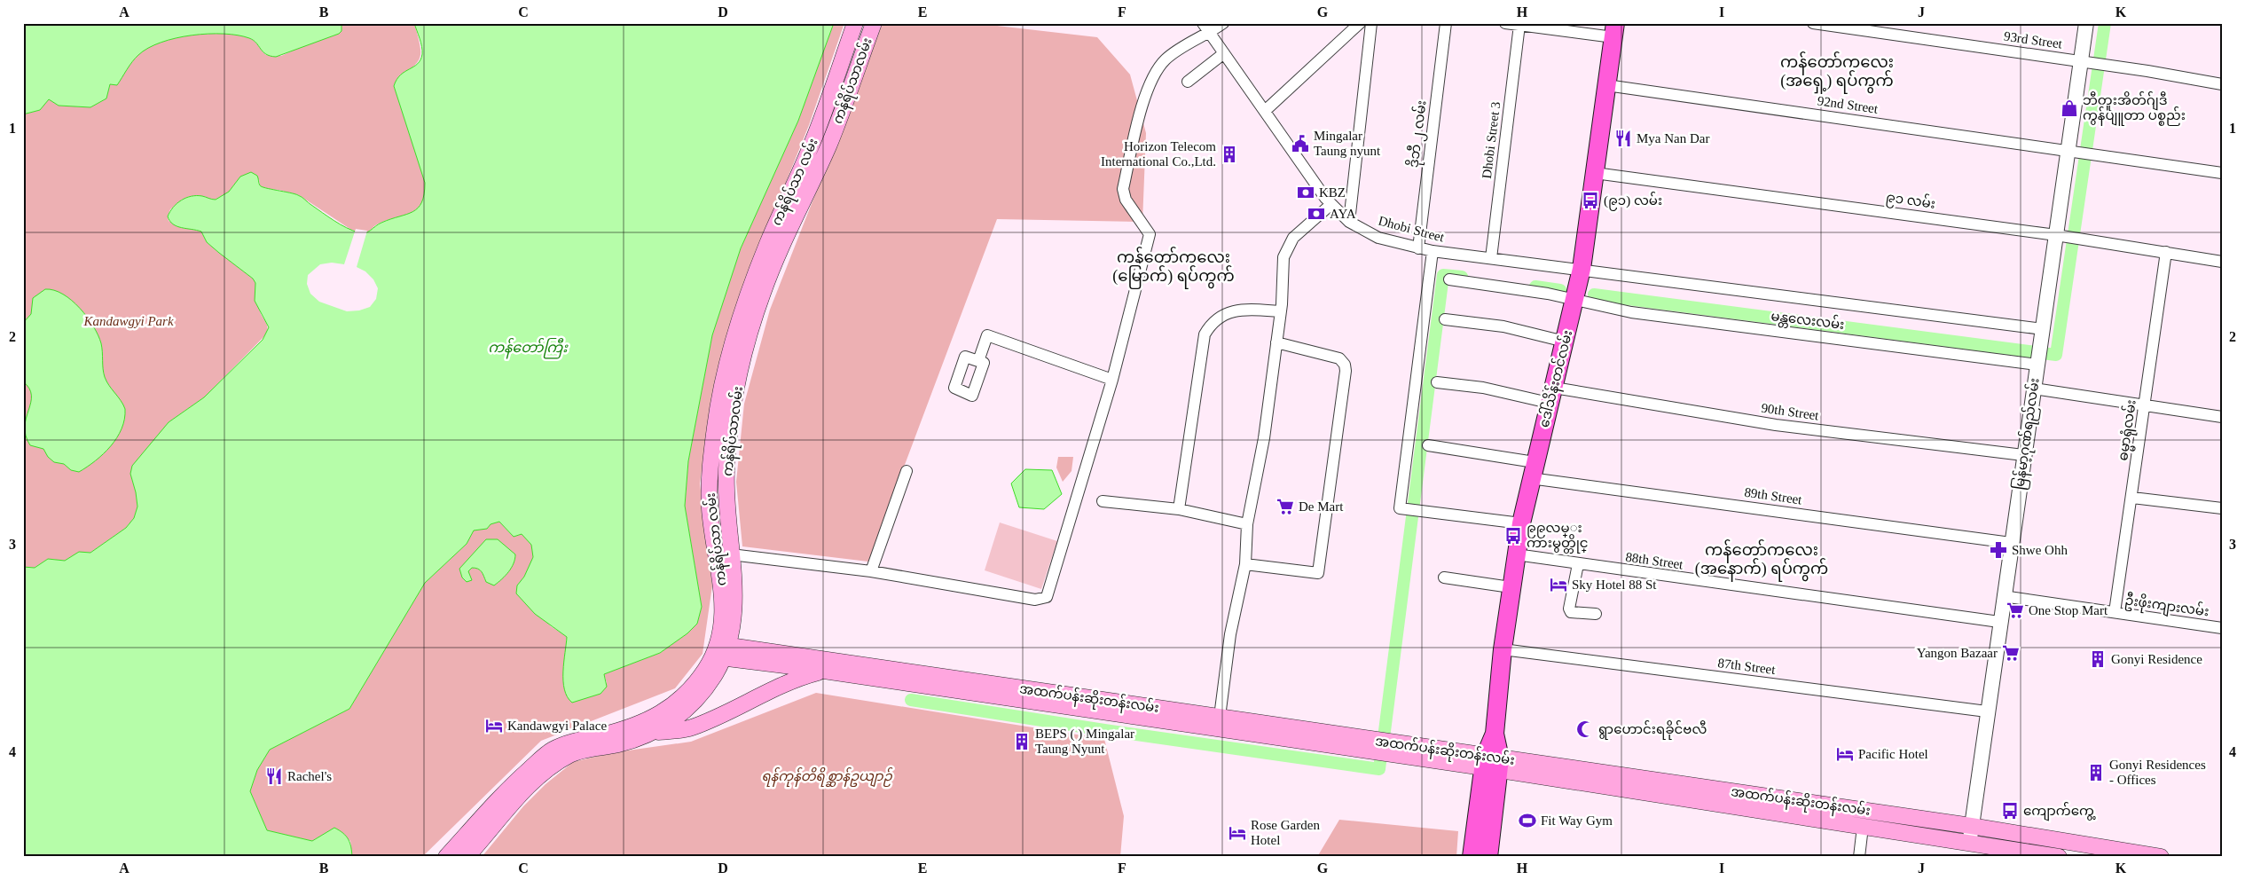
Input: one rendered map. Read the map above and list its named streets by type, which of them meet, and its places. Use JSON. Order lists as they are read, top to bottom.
{
  "streets": {
    "main road": [
      "ကန်ရိပ်သာလမ်း",
      "ကန်ရိပ်သာ လမ်း",
      "ဒေါ်သိန်းတင်လမ်း",
      "အထက်ပန်းဆိုးတန်းလမ်း"
    ],
    "street": [
      "93rd Street",
      "92nd Street",
      "ဒိုဘီ ၂ လမ်း",
      "Dhobi Street 3",
      "၉၁ လမ်း",
      "Dhobi Street",
      "မန္တလေးလမ်း",
      "90th Street",
      "ဓမ္မာရုံလမ်း",
      "မြန်မာ့ဂုဏ်ရည်လမ်း",
      "89th Street",
      "88th Street",
      "ဦးဖိုးကျားလမ်း",
      "87th Street"
    ]
  },
  "crossings": [
    ["93rd Street", "မြန်မာ့ဂုဏ်ရည်လမ်း"],
    ["ကန်ရိပ်သာလမ်း", "ကန်ရိပ်သာ လမ်း"],
    ["ကန်ရိပ်သာလမ်း", "အထက်ပန်းဆိုးတန်းလမ်း"],
    ["92nd Street", "ဒေါ်သိန်းတင်လမ်း"],
    ["92nd Street", "မြန်မာ့ဂုဏ်ရည်လမ်း"],
    ["ဒိုဘီ ၂ လမ်း", "Dhobi Street"],
    ["Dhobi Street 3", "Dhobi Street"],
    ["ကန်ရိပ်သာ လမ်း", "အထက်ပန်းဆိုးတန်းလမ်း"],
    ["၉၁ လမ်း", "ဒေါ်သိန်းတင်လမ်း"],
    ["၉၁ လမ်း", "ဓမ္မာရုံလမ်း"],
    ["၉၁ လမ်း", "မြန်မာ့ဂုဏ်ရည်လမ်း"],
    ["Dhobi Street", "မန္တလေးလမ်း"],
    ["Dhobi Street", "ဒေါ်သိန်းတင်လမ်း"],
    ["မန္တလေးလမ်း", "ဒေါ်သိန်းတင်လမ်း"],
    ["မန္တလေးလမ်း", "မြန်မာ့ဂုဏ်ရည်လမ်း"],
    ["ဒေါ်သိန်းတင်လမ်း", "90th Street"],
    ["ဒေါ်သိန်းတင်လမ်း", "89th Street"],
    ["ဒေါ်သိန်းတင်လမ်း", "88th Street"],
    ["ဒေါ်သိန်းတင်လမ်း", "87th Street"],
    ["ဒေါ်သိန်းတင်လမ်း", "အထက်ပန်းဆိုးတန်းလမ်း"],
    ["90th Street", "မြန်မာ့ဂုဏ်ရည်လမ်း"],
    ["ဓမ္မာရုံလမ်း", "ဦးဖိုးကျားလမ်း"],
    ["မြန်မာ့ဂုဏ်ရည်လမ်း", "89th Street"],
    ["မြန်မာ့ဂုဏ်ရည်လမ်း", "88th Street"],
    ["မြန်မာ့ဂုဏ်ရည်လမ်း", "ဦးဖိုးကျားလမ်း"],
    ["မြန်မာ့ဂုဏ်ရည်လမ်း", "87th Street"],
    ["မြန်မာ့ဂုဏ်ရည်လမ်း", "အထက်ပန်းဆိုးတန်းလမ်း"]
  ],
  "districts": ["ကန်တော်ကလေး (အရှေ့) ရပ်ကွက်", "ကန်တော်ကလေး (မြောက်) ရပ်ကွက်", "ကန်တော်ကလေး (အနောက်) ရပ်ကွက်"],
  "water": ["ကန်တော်ကြီး"],
  "parks": ["Kandawgyi Park", "ရန်ကုန်တိရိစ္ဆာန်ဥယျာဉ်"],
  "places": {
    "shop": ["ဘီတူးအိတ်ဂ်ျဒီ ကွန်ပျူတာ ပစ္စည်း"],
    "restaurant": ["Mya Nan Dar", "Rachel's"],
    "public building": ["Mingalar Taung nyunt"],
    "building": [
      "Horizon Telecom International Co.,Ltd.",
      "Gonyi Residence",
      "BEPS ( ) Mingalar Taung Nyunt",
      "Gonyi Residences - Offices"
    ],
    "bank": ["KBZ", "AYA"],
    "bus stop": ["(၉၁) လမ်း", "၉၉လမ္း ကားမွတ္တိုင္", "ကျောက်ကွေ့"],
    "supermarket": ["De Mart", "One Stop Mart", "Yangon Bazaar"],
    "pharmacy": ["Shwe Ohh"],
    "hotel": [
      "Sky Hotel 88 St",
      "Kandawgyi Palace",
      "Pacific Hotel",
      "Rose Garden Hotel"
    ],
    "mosque": ["ရွာဟောင်းရခိုင်ဗလီ"],
    "sports": ["Fit Way Gym"]
  },
  "grid": {
    "columns": [
      "A",
      "B",
      "C",
      "D",
      "E",
      "F",
      "G",
      "H",
      "I",
      "J",
      "K"
    ],
    "rows": [
      "1",
      "2",
      "3",
      "4"
    ]
  }
}
